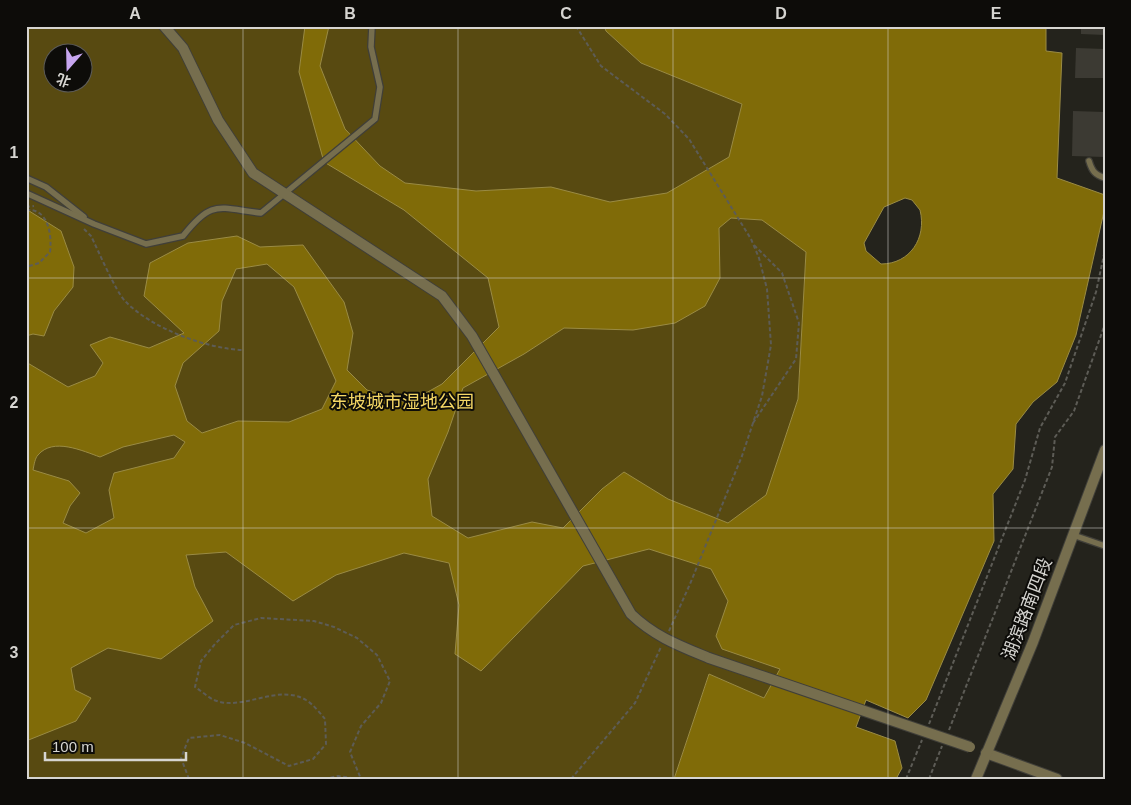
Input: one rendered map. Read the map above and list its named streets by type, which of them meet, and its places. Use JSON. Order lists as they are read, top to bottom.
{
  "streets": {
    "street": ["湖滨路南四段"]
  },
  "parks": ["东坡城市湿地公园"],
  "scale_bar": "100 m",
  "north": "bottom",
  "grid": {
    "columns": [
      "A",
      "B",
      "C",
      "D",
      "E"
    ],
    "rows": ["1", "2", "3"]
  }
}
